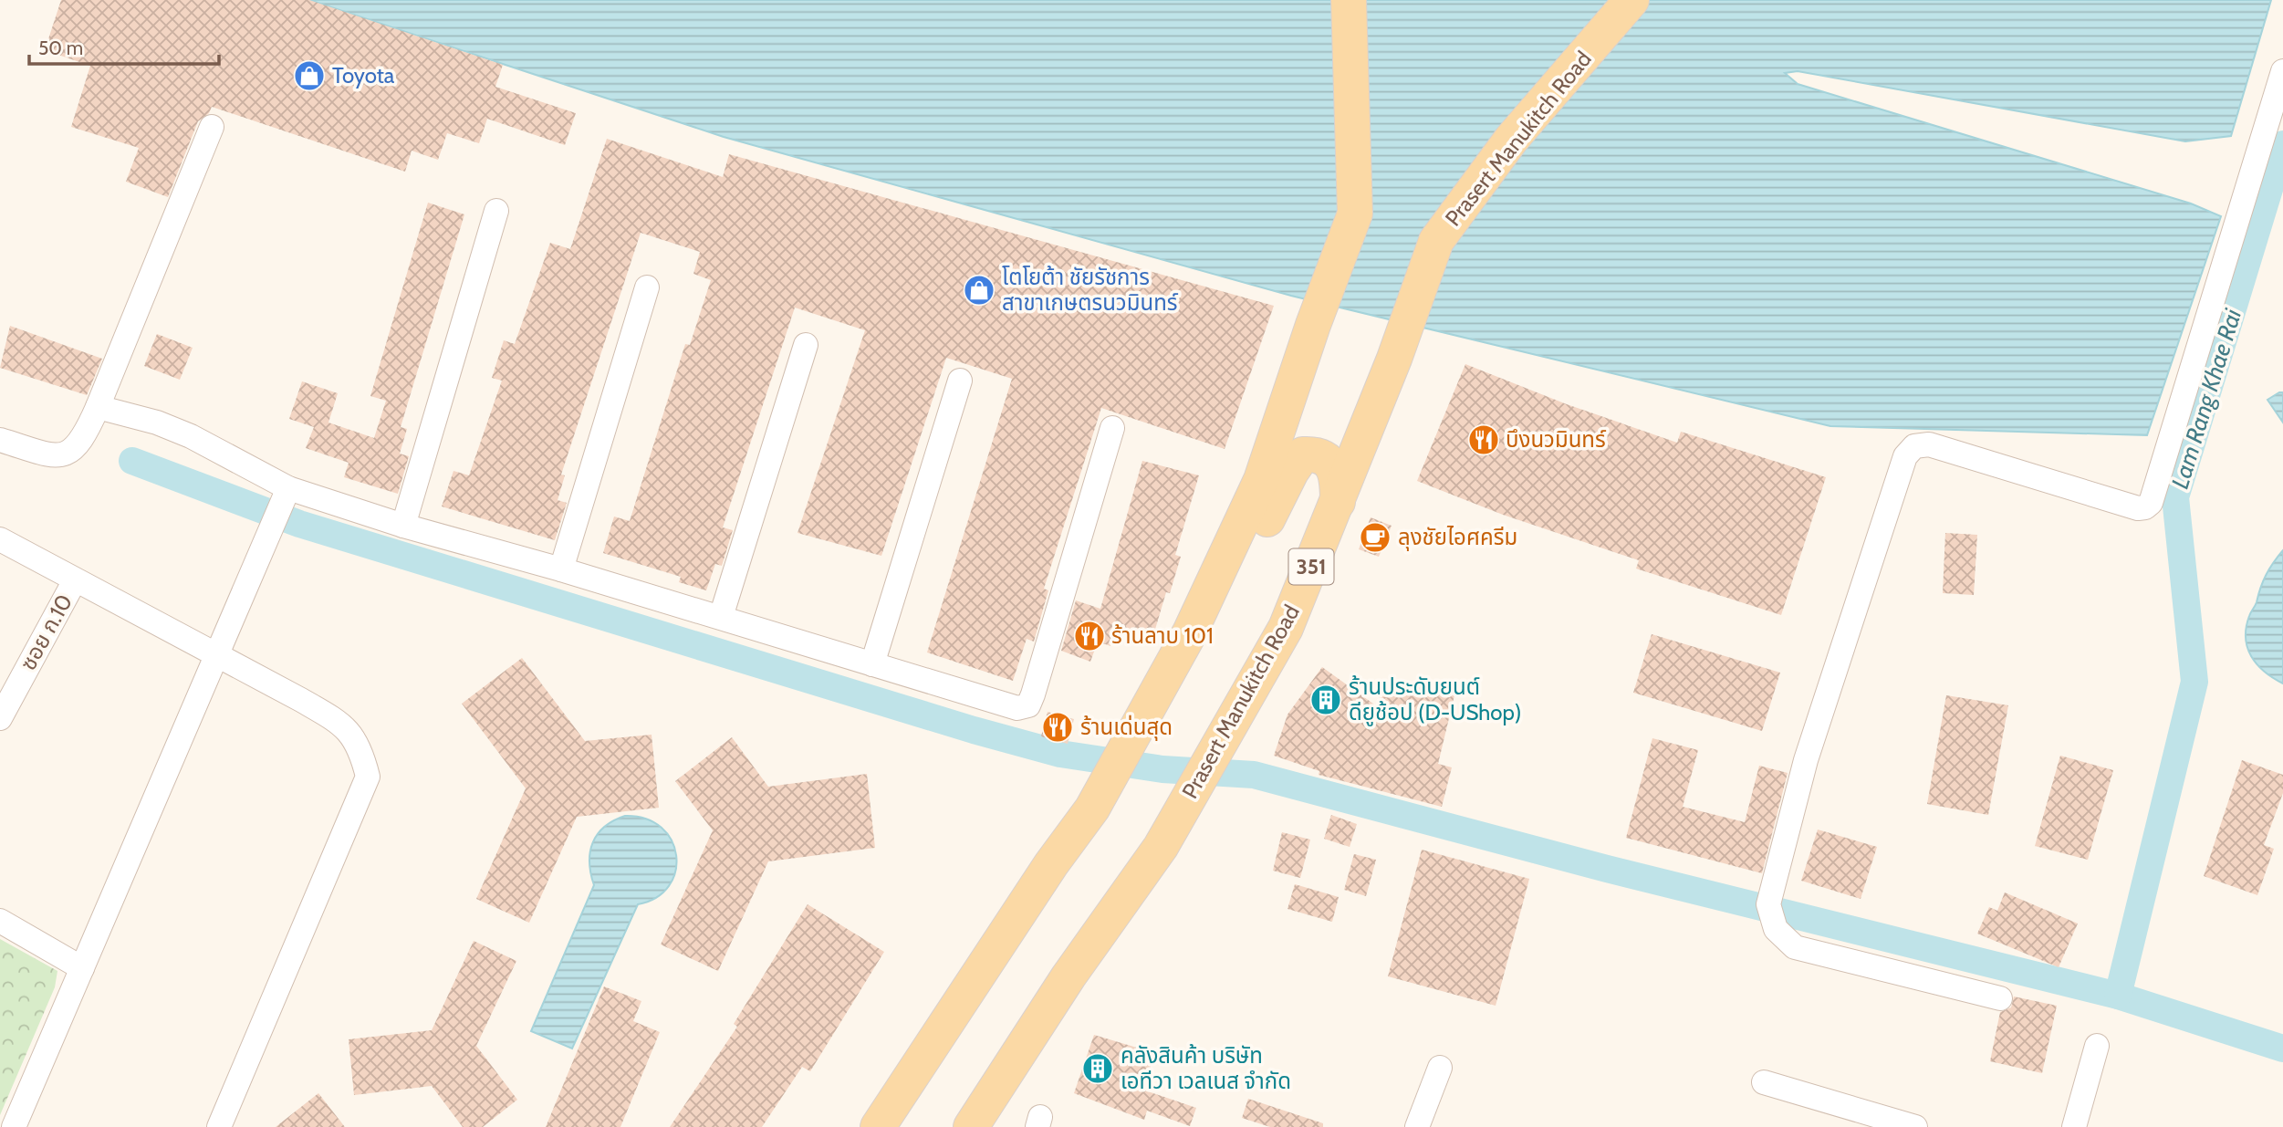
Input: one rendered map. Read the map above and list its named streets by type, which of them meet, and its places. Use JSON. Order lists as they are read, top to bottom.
{
  "streets": {
    "main road": ["Prasert Manukitch Road", "351"],
    "street": ["ซอย ก.10"]
  },
  "water": ["Lam Rang Khae Rai"],
  "places": {
    "shop": ["Toyota", "โตโยต้า ชัยรัชการ สาขาเกษตรนวมินทร์"],
    "restaurant": ["บึงนวมินทร์", "ร้านลาบ 101", "ร้านเด่นสุด"],
    "cafe": ["ลุงชัยไอศครีม"],
    "building": ["ร้านประดับยนต์ ดียูช้อป (D-UShop)", "คลังสินค้า บริษัท เอทีวา เวลเนส จำกัด"]
  },
  "scale_bar": "50 m"
}
